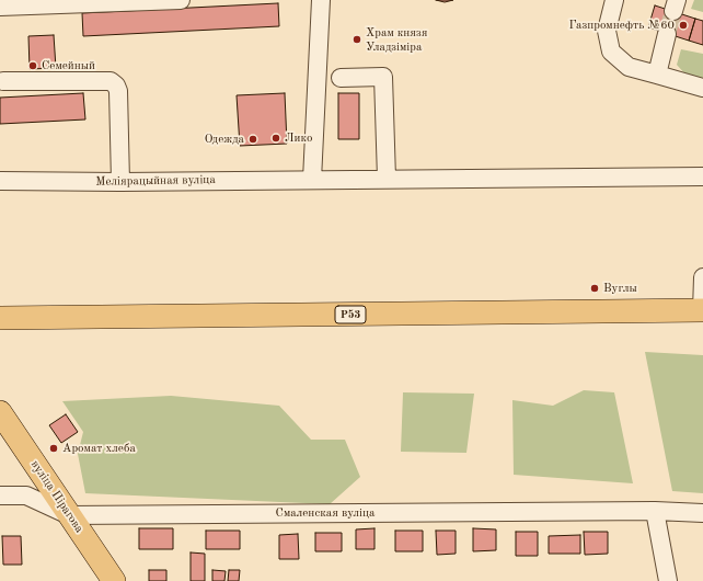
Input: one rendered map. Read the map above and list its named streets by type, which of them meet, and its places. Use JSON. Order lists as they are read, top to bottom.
{
  "streets": {
    "main road": ["Р53", "вуліца Пірагова"],
    "street": ["Меліярацыйная вуліца", "Смаленская вуліца"]
  },
  "crossings": [
    ["вуліца Пірагова", "Смаленская вуліца"]
  ],
  "places": [
    "Газпромнефть №60",
    "Храм князя Уладзіміра",
    "Семейный",
    "Лико",
    "Одежда",
    "Вуглы",
    "Аромат хлеба"
  ]
}
